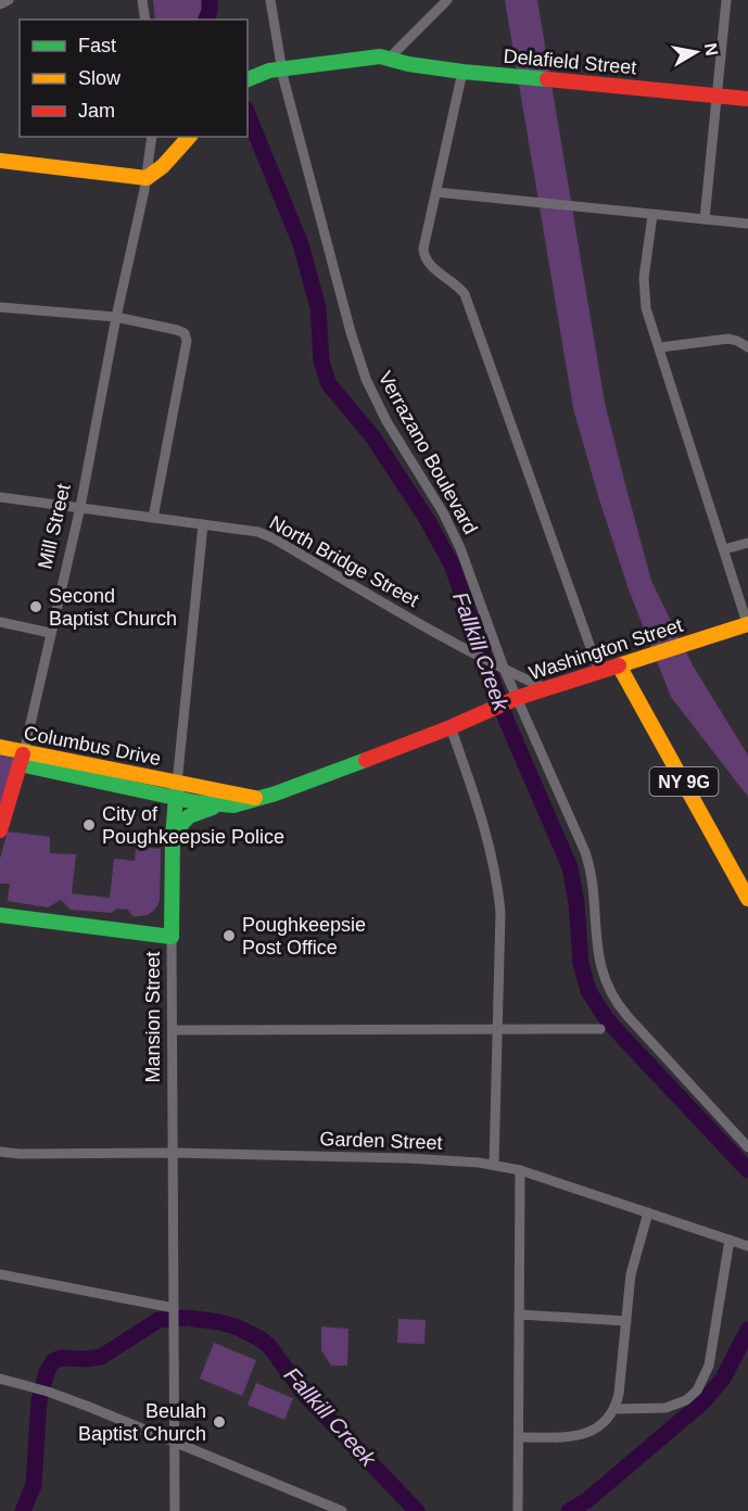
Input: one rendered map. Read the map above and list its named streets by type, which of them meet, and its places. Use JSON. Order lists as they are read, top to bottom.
{
  "streets": {
    "street": [
      "Delafield Street",
      "Verrazano Boulevard",
      "Mill Street",
      "North Bridge Street",
      "Washington Street",
      "Columbus Drive",
      "NY 9G",
      "Mansion Street",
      "Garden Street"
    ]
  },
  "crossings": [
    ["Delafield Street", "Verrazano Boulevard"],
    ["Verrazano Boulevard", "North Bridge Street"],
    ["Verrazano Boulevard", "Washington Street"],
    ["Mill Street", "North Bridge Street"],
    ["Mill Street", "Columbus Drive"],
    ["North Bridge Street", "Washington Street"],
    ["North Bridge Street", "Mansion Street"],
    ["Washington Street", "Columbus Drive"],
    ["Washington Street", "NY 9G"],
    ["Washington Street", "Mansion Street"],
    ["Columbus Drive", "Mansion Street"],
    ["Mansion Street", "Garden Street"]
  ],
  "water": ["Fallkill Creek"],
  "places": [
    "Second Baptist Church",
    "City of Poughkeepsie Police",
    "Poughkeepsie Post Office",
    "Beulah Baptist Church"
  ],
  "legend": ["Fast", "Slow", "Jam"],
  "north": "right"
}
